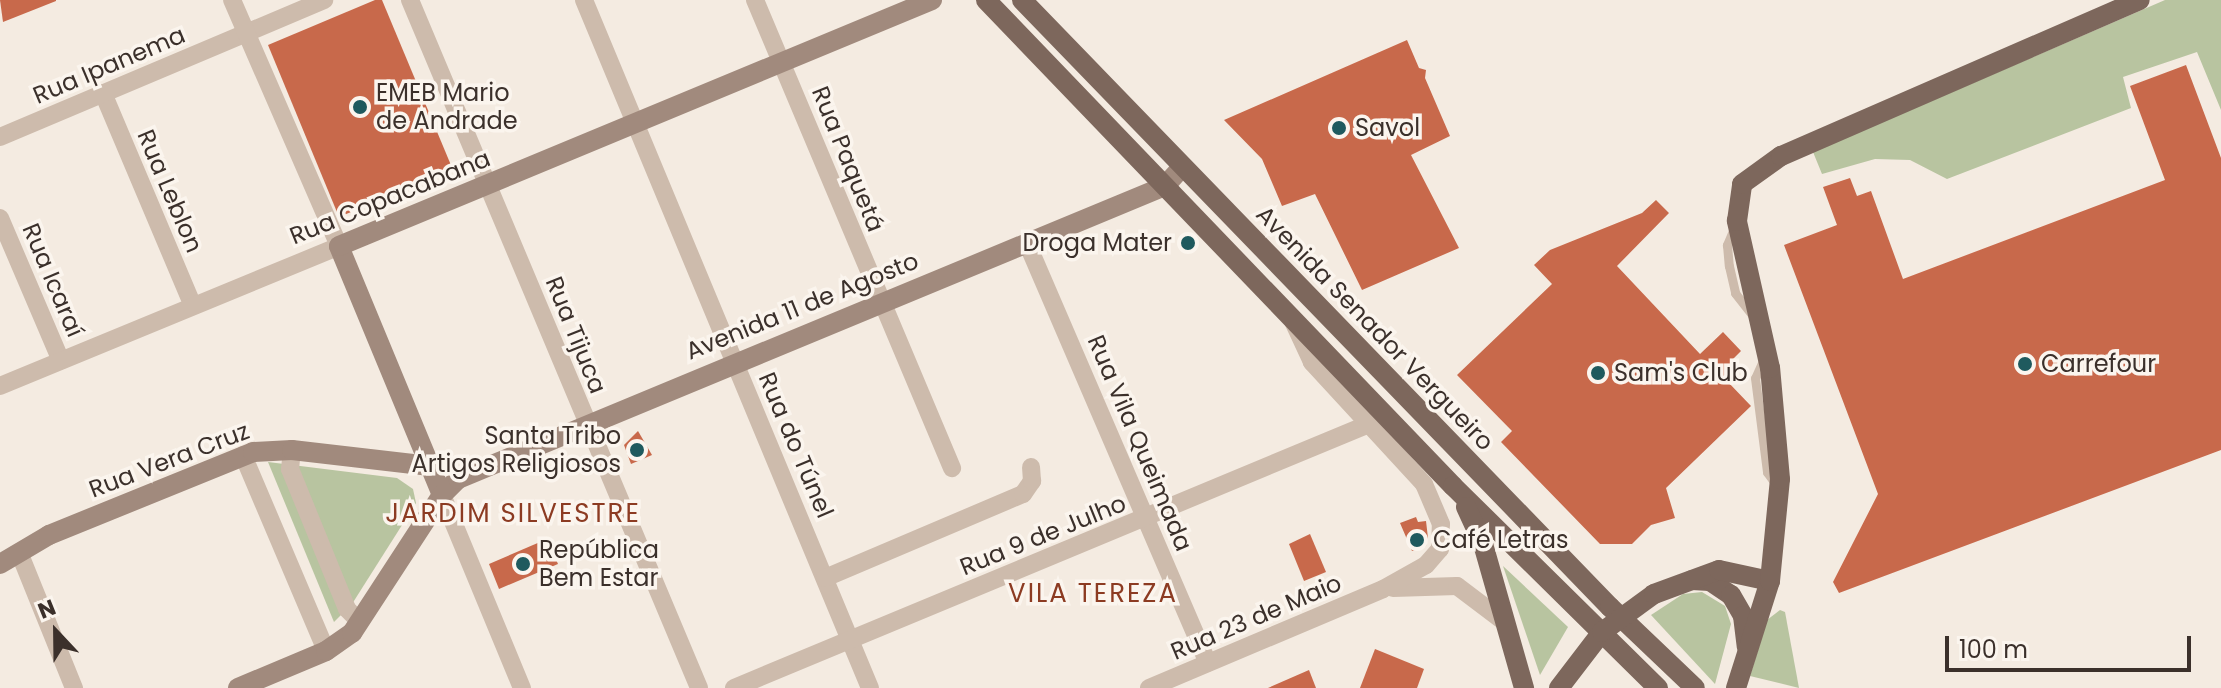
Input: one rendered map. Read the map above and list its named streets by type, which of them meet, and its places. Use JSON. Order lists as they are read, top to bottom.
{
  "streets": {
    "main road": ["Avenida Senador Vergueiro"],
    "street": [
      "Rua Ipanema",
      "Rua Paquetá",
      "Rua Leblon",
      "Rua Copacabana",
      "Rua Icaraí",
      "Avenida 11 de Agosto",
      "Rua Tijuca",
      "Rua Vila Queimada",
      "Rua do Túnel",
      "Rua Vera Cruz",
      "Rua 9 de Julho",
      "Rua 23 de Maio"
    ]
  },
  "crossings": [
    ["Rua Ipanema", "Rua Leblon"],
    ["Rua Paquetá", "Rua Copacabana"],
    ["Rua Paquetá", "Avenida 11 de Agosto"],
    ["Rua Leblon", "Rua Copacabana"],
    ["Rua Copacabana", "Rua Icaraí"],
    ["Rua Copacabana", "Rua Tijuca"],
    ["Rua Copacabana", "Rua do Túnel"],
    ["Avenida 11 de Agosto", "Avenida Senador Vergueiro"],
    ["Avenida 11 de Agosto", "Rua Tijuca"],
    ["Avenida 11 de Agosto", "Rua Vila Queimada"],
    ["Avenida 11 de Agosto", "Rua do Túnel"],
    ["Rua Vila Queimada", "Rua 9 de Julho"],
    ["Rua Vila Queimada", "Rua 23 de Maio"],
    ["Rua do Túnel", "Rua 9 de Julho"],
    ["Rua 9 de Julho", "Rua 23 de Maio"]
  ],
  "districts": ["JARDIM SILVESTRE", "VILA TEREZA"],
  "places": [
    "EMEB Mario de Andrade",
    "Savol",
    "Droga Mater",
    "Carrefour",
    "Sam's Club",
    "Santa Tribo Artigos Religiosos",
    "Café Letras",
    "República Bem Estar"
  ],
  "scale_bar": "100 m",
  "north": "top"
}
